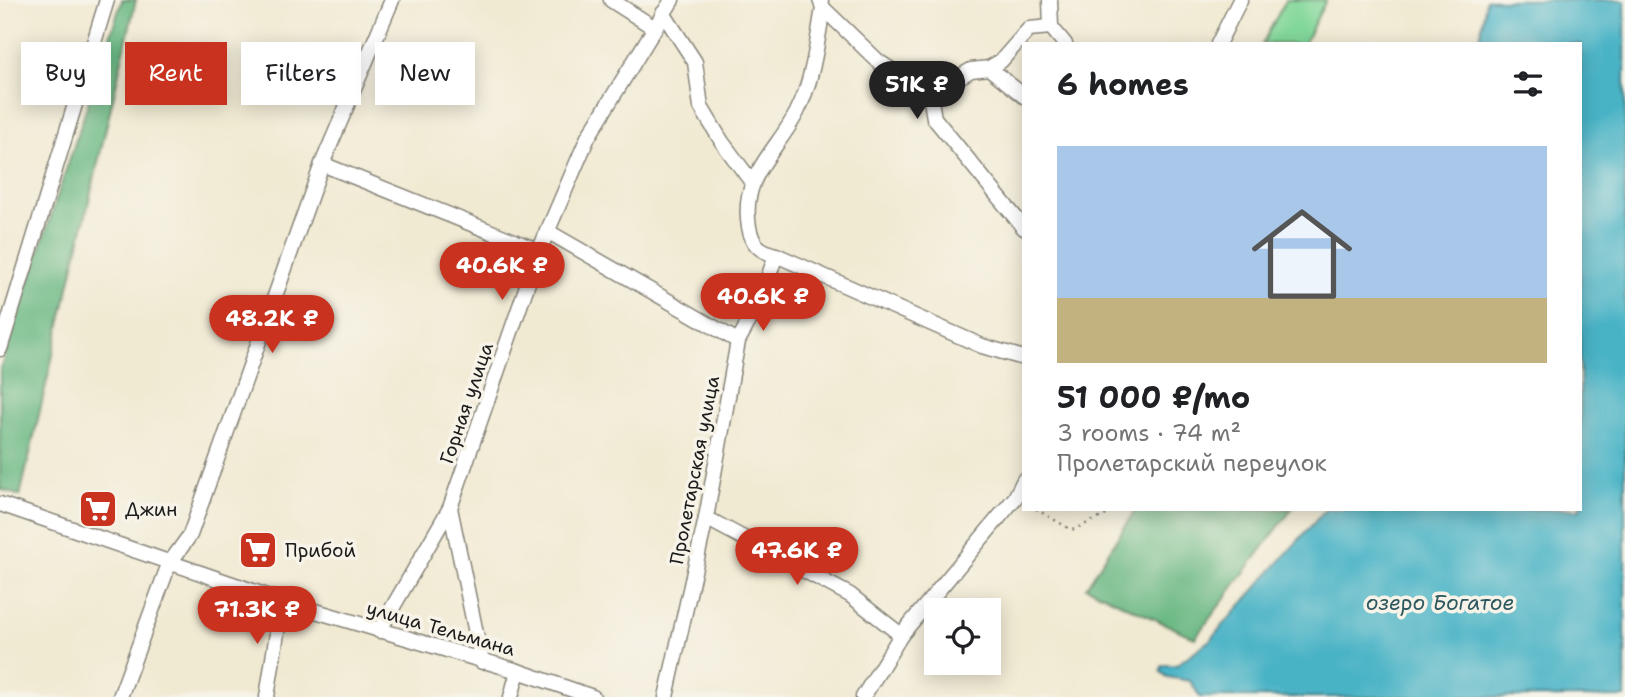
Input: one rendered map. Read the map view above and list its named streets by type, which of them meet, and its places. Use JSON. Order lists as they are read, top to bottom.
{
  "streets": {
    "street": ["Горная улица", "Пролетарская улица", "улица Тельмана"]
  },
  "crossings": [
    ["Горная улица", "улица Тельмана"]
  ],
  "water": ["озеро Богатое"],
  "places": {
    "supermarket": ["Джин", "Прибой"]
  },
  "page": {
    "chip": [
      "Buy",
      "Rent",
      "Filters",
      "New"
    ],
    "heading": "6 homes",
    "price": [
      "51K ₽",
      "40.6K ₽",
      "40.6K ₽",
      "48.2K ₽",
      "47.6K ₽",
      "71.3K ₽"
    ],
    "list": [
      {
        "name": "51 000 ₽/mo",
        "note": "3 rooms · 74 m² · Пролетарский переулок"
      }
    ]
  }
}
